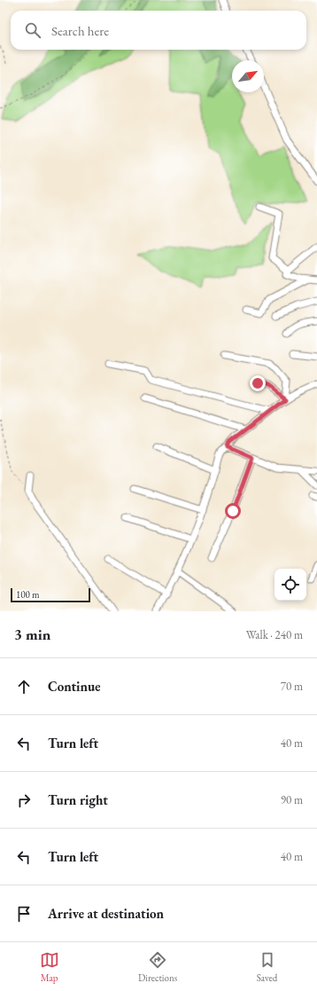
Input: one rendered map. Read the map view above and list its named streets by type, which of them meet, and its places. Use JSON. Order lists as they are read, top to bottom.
{
  "scale_bar": "100 m",
  "north": "top right",
  "page": {
    "search": "Search here",
    "scale": "100 m",
    "heading": ["3 min", "Walk · 240 m"],
    "list": [
      ["Continue", "70 m"],
      ["Turn left", "40 m"],
      ["Turn right", "90 m"],
      ["Turn left", "40 m"],
      "Arrive at destination"
    ],
    "nav": ["Map", "Directions", "Saved"]
  }
}
